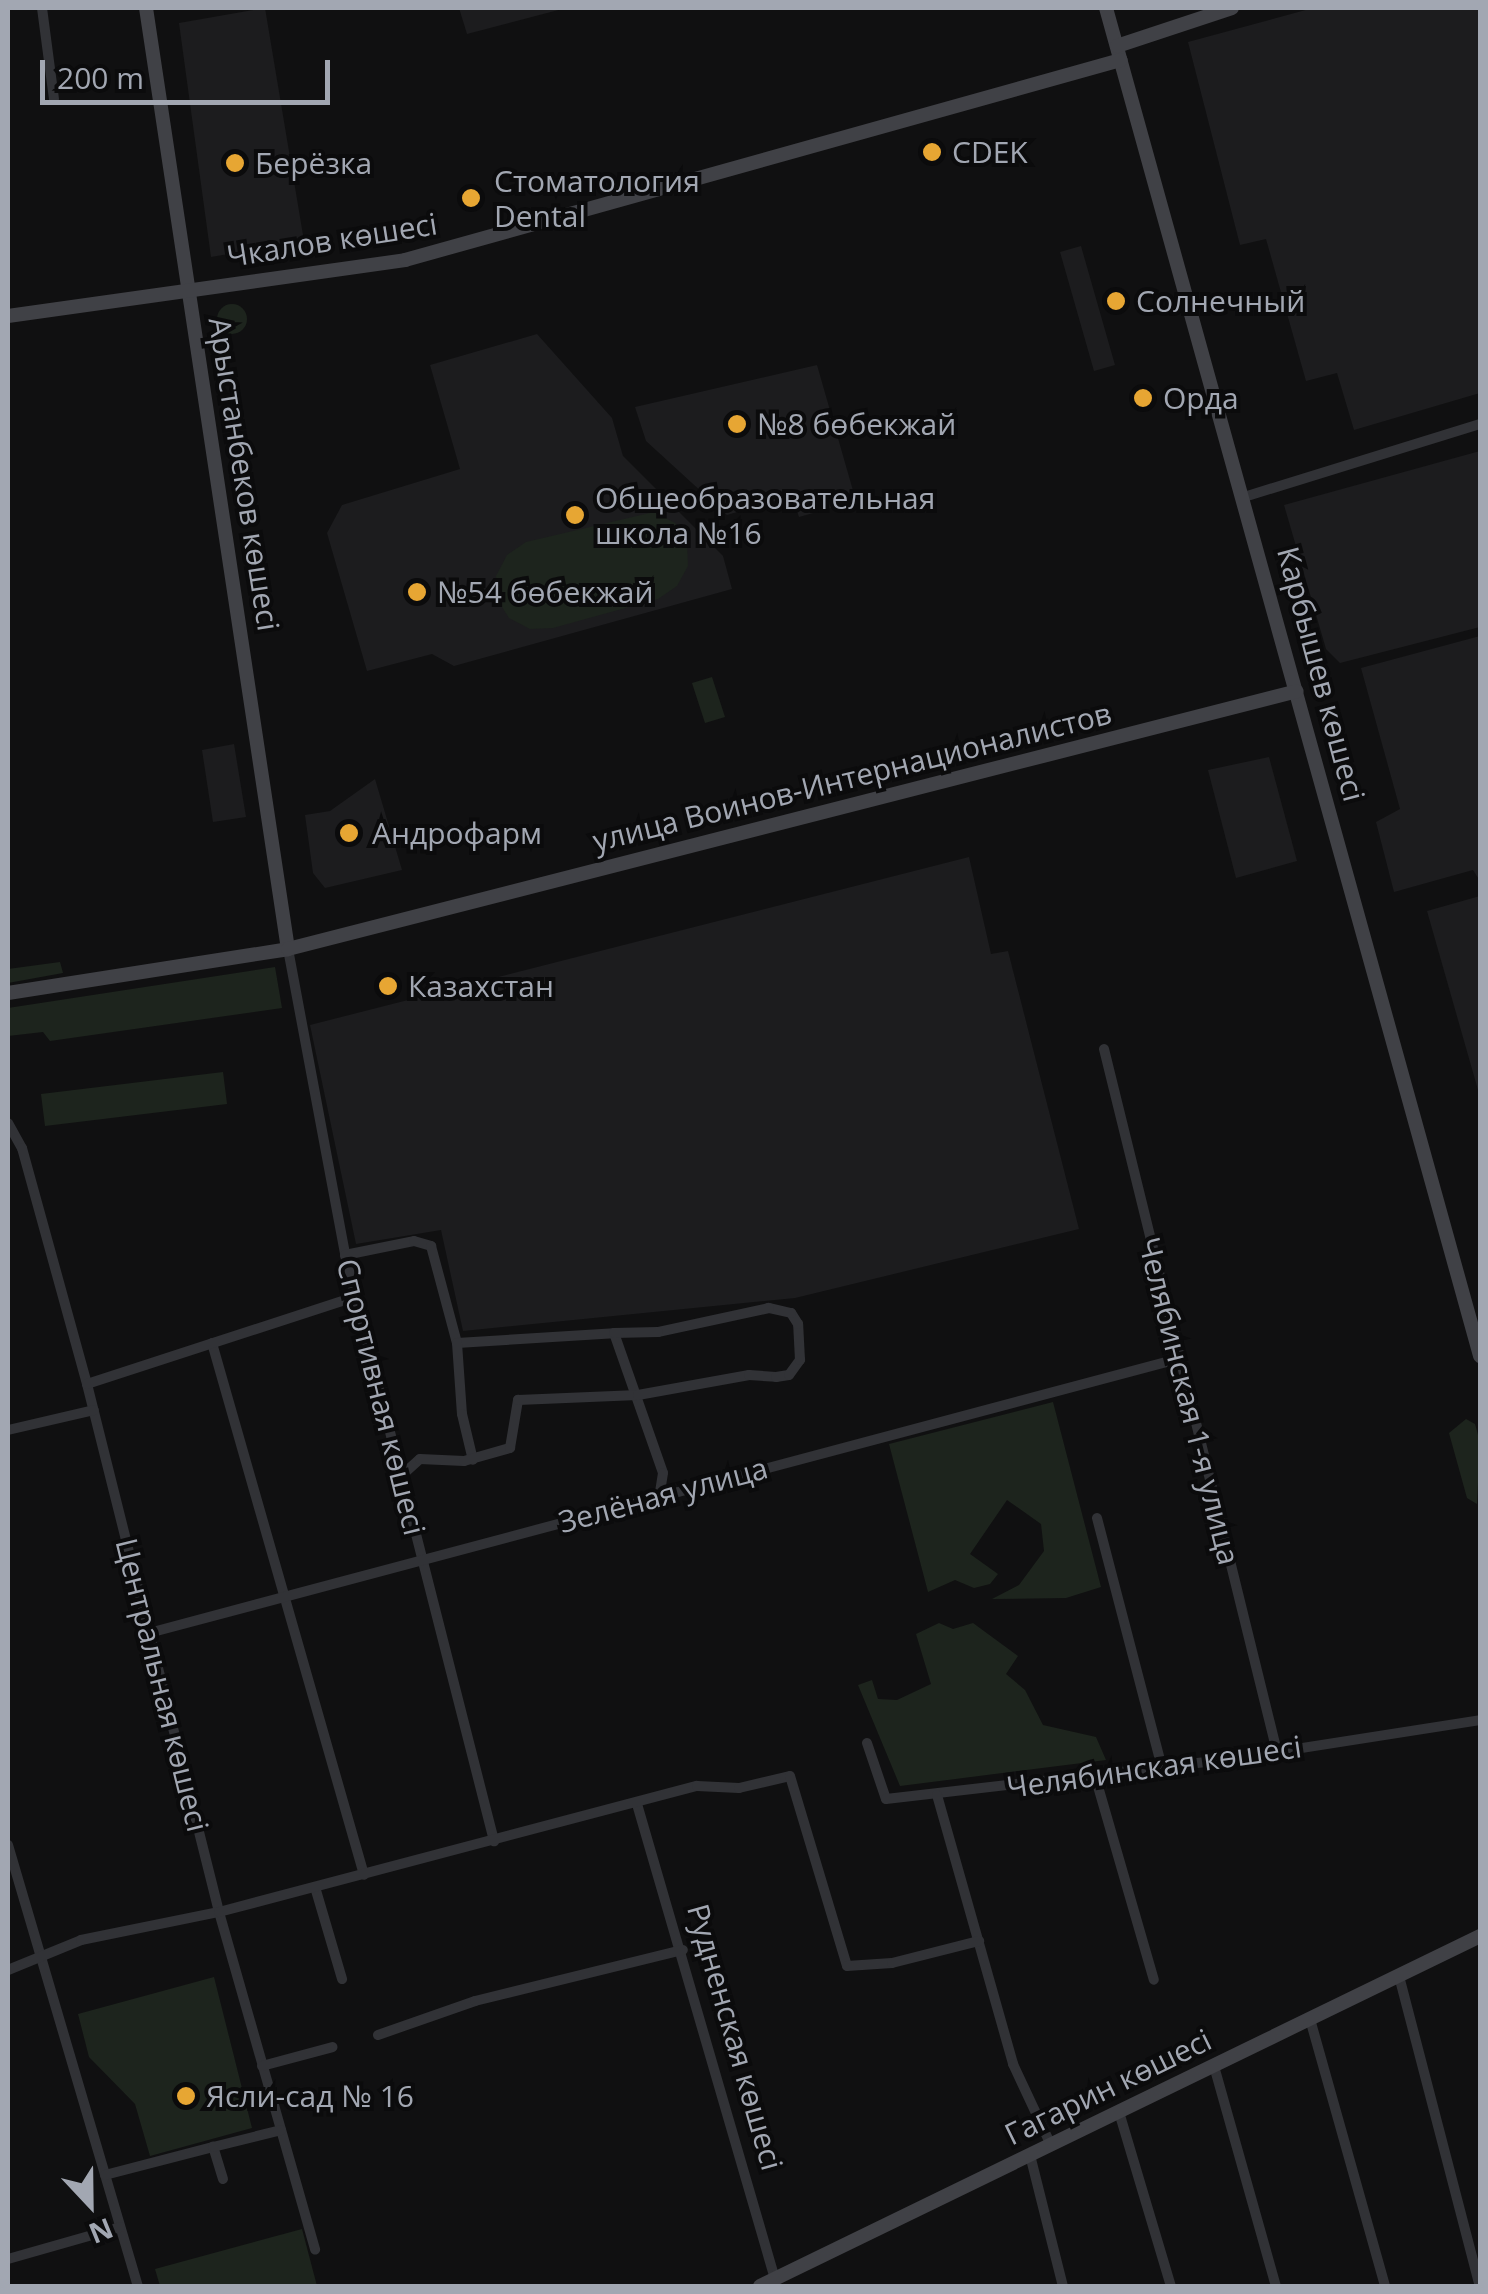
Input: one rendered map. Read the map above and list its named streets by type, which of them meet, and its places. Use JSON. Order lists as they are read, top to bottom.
{
  "streets": {
    "street": [
      "Чкалов көшесі",
      "Арыстанбеков көшесі",
      "Карбышев көшесі",
      "улица Воинов-Интернационалистов",
      "Спортивная көшесі",
      "Челябинская 1-я улица",
      "Зелёная улица",
      "Центральная көшесі",
      "Челябинская көшесі",
      "Рудненская көшесі",
      "Гагарин көшесі"
    ]
  },
  "crossings": [
    ["Чкалов көшесі", "Арыстанбеков көшесі"],
    ["Чкалов көшесі", "Карбышев көшесі"],
    ["Арыстанбеков көшесі", "улица Воинов-Интернационалистов"],
    ["Арыстанбеков көшесі", "Спортивная көшесі"],
    ["Карбышев көшесі", "улица Воинов-Интернационалистов"],
    ["улица Воинов-Интернационалистов", "Спортивная көшесі"],
    ["Спортивная көшесі", "Зелёная улица"],
    ["Челябинская 1-я улица", "Зелёная улица"],
    ["Челябинская 1-я улица", "Челябинская көшесі"],
    ["Зелёная улица", "Центральная көшесі"],
    ["Рудненская көшесі", "Гагарин көшесі"]
  ],
  "places": [
    "CDEK",
    "Берёзка",
    "Стоматология Dental",
    "Солнечный",
    "Орда",
    "№8 бөбекжай",
    "Общеобразовательная школа №16",
    "№54 бөбекжай",
    "Андрофарм",
    "Казахстан",
    "Ясли-сад № 16"
  ],
  "scale_bar": "200 m",
  "north": "bottom"
}
